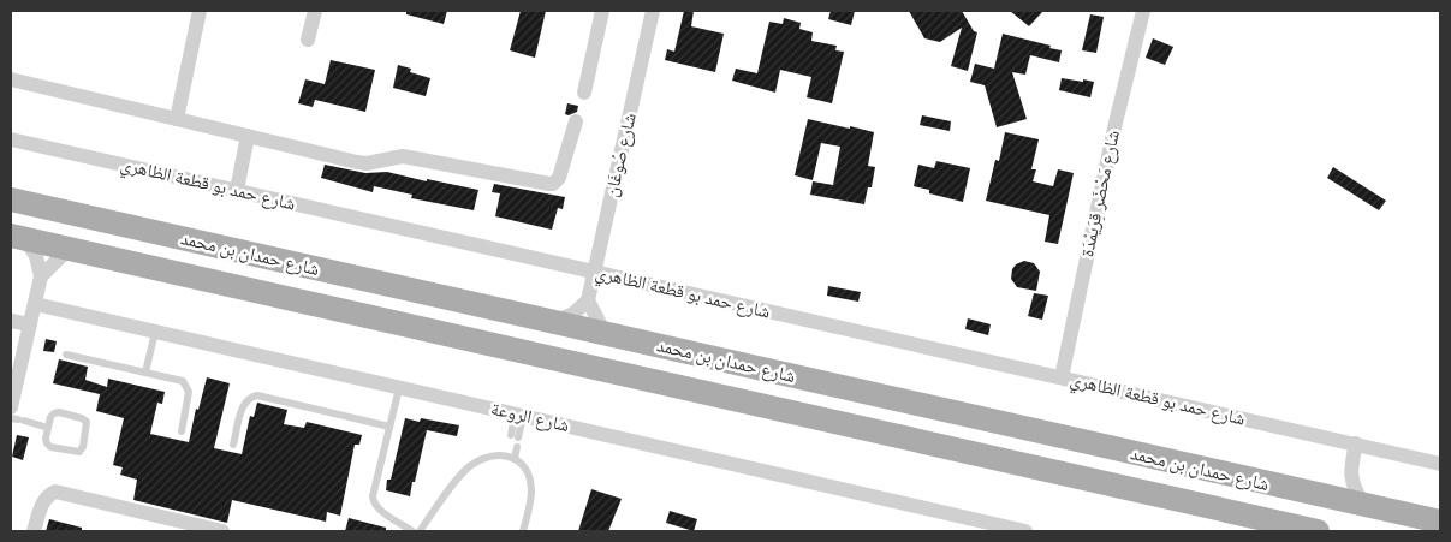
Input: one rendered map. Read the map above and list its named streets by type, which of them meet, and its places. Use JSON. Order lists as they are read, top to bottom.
{
  "streets": {
    "main road": ["شارع حمدان بن محمد"],
    "street": [
      "شارع صُوغَان",
      "شارع حمد بو قطعة الظاهري",
      "شارع مَحْضَر قِرَيمْدَة",
      "شارع الروعة"
    ]
  },
  "crossings": [
    ["شارع صُوغَان", "شارع حمد بو قطعة الظاهري"],
    ["شارع حمد بو قطعة الظاهري", "شارع مَحْضَر قِرَيمْدَة"]
  ]
}
